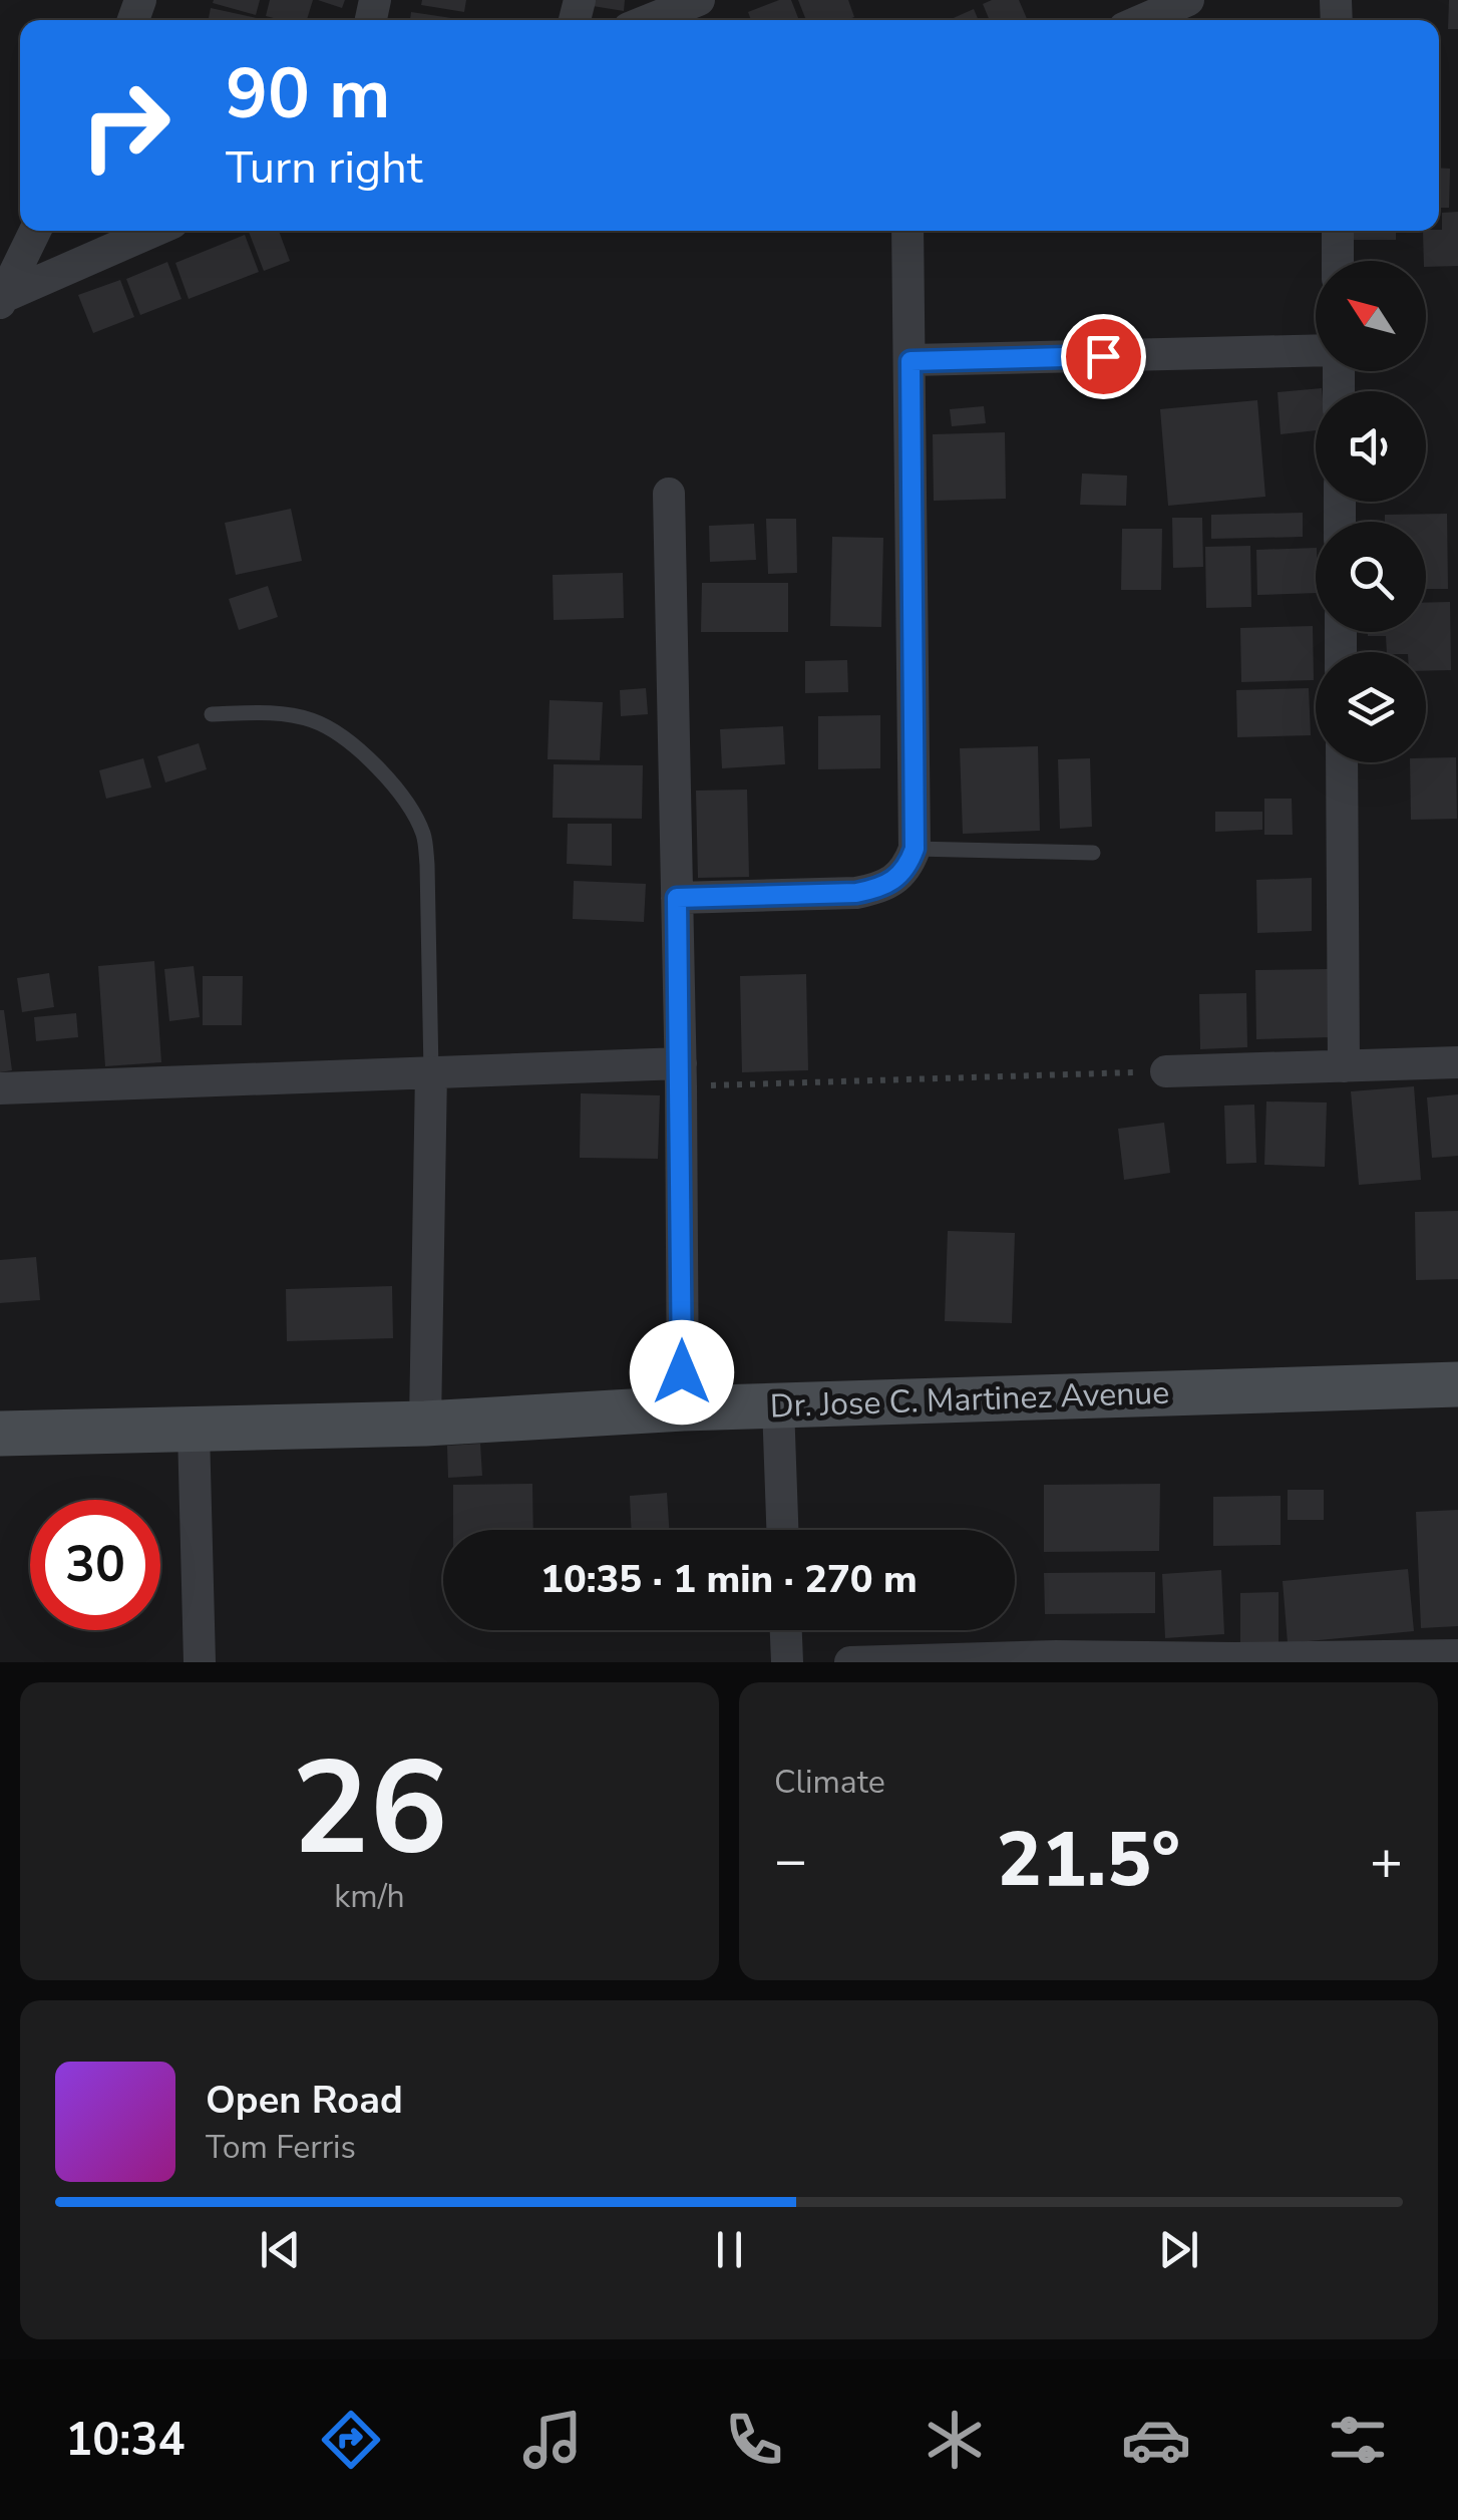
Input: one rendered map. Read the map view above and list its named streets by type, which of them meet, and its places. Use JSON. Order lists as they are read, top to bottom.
{
  "streets": {
    "street": ["Dr. Jose C. Martinez Avenue"]
  },
  "north": "top left",
  "page": {
    "turn": ["90 m", "Turn right"],
    "limit": "30",
    "trip": "10:35 · 1 min · 270 m",
    "tile": [
      ["26", "km/h"],
      "Climate"
    ],
    "heat": ["−", "21.5°", "+"],
    "song": ["Open Road", "Tom Ferris"],
    "tabs": "10:34"
  }
}
